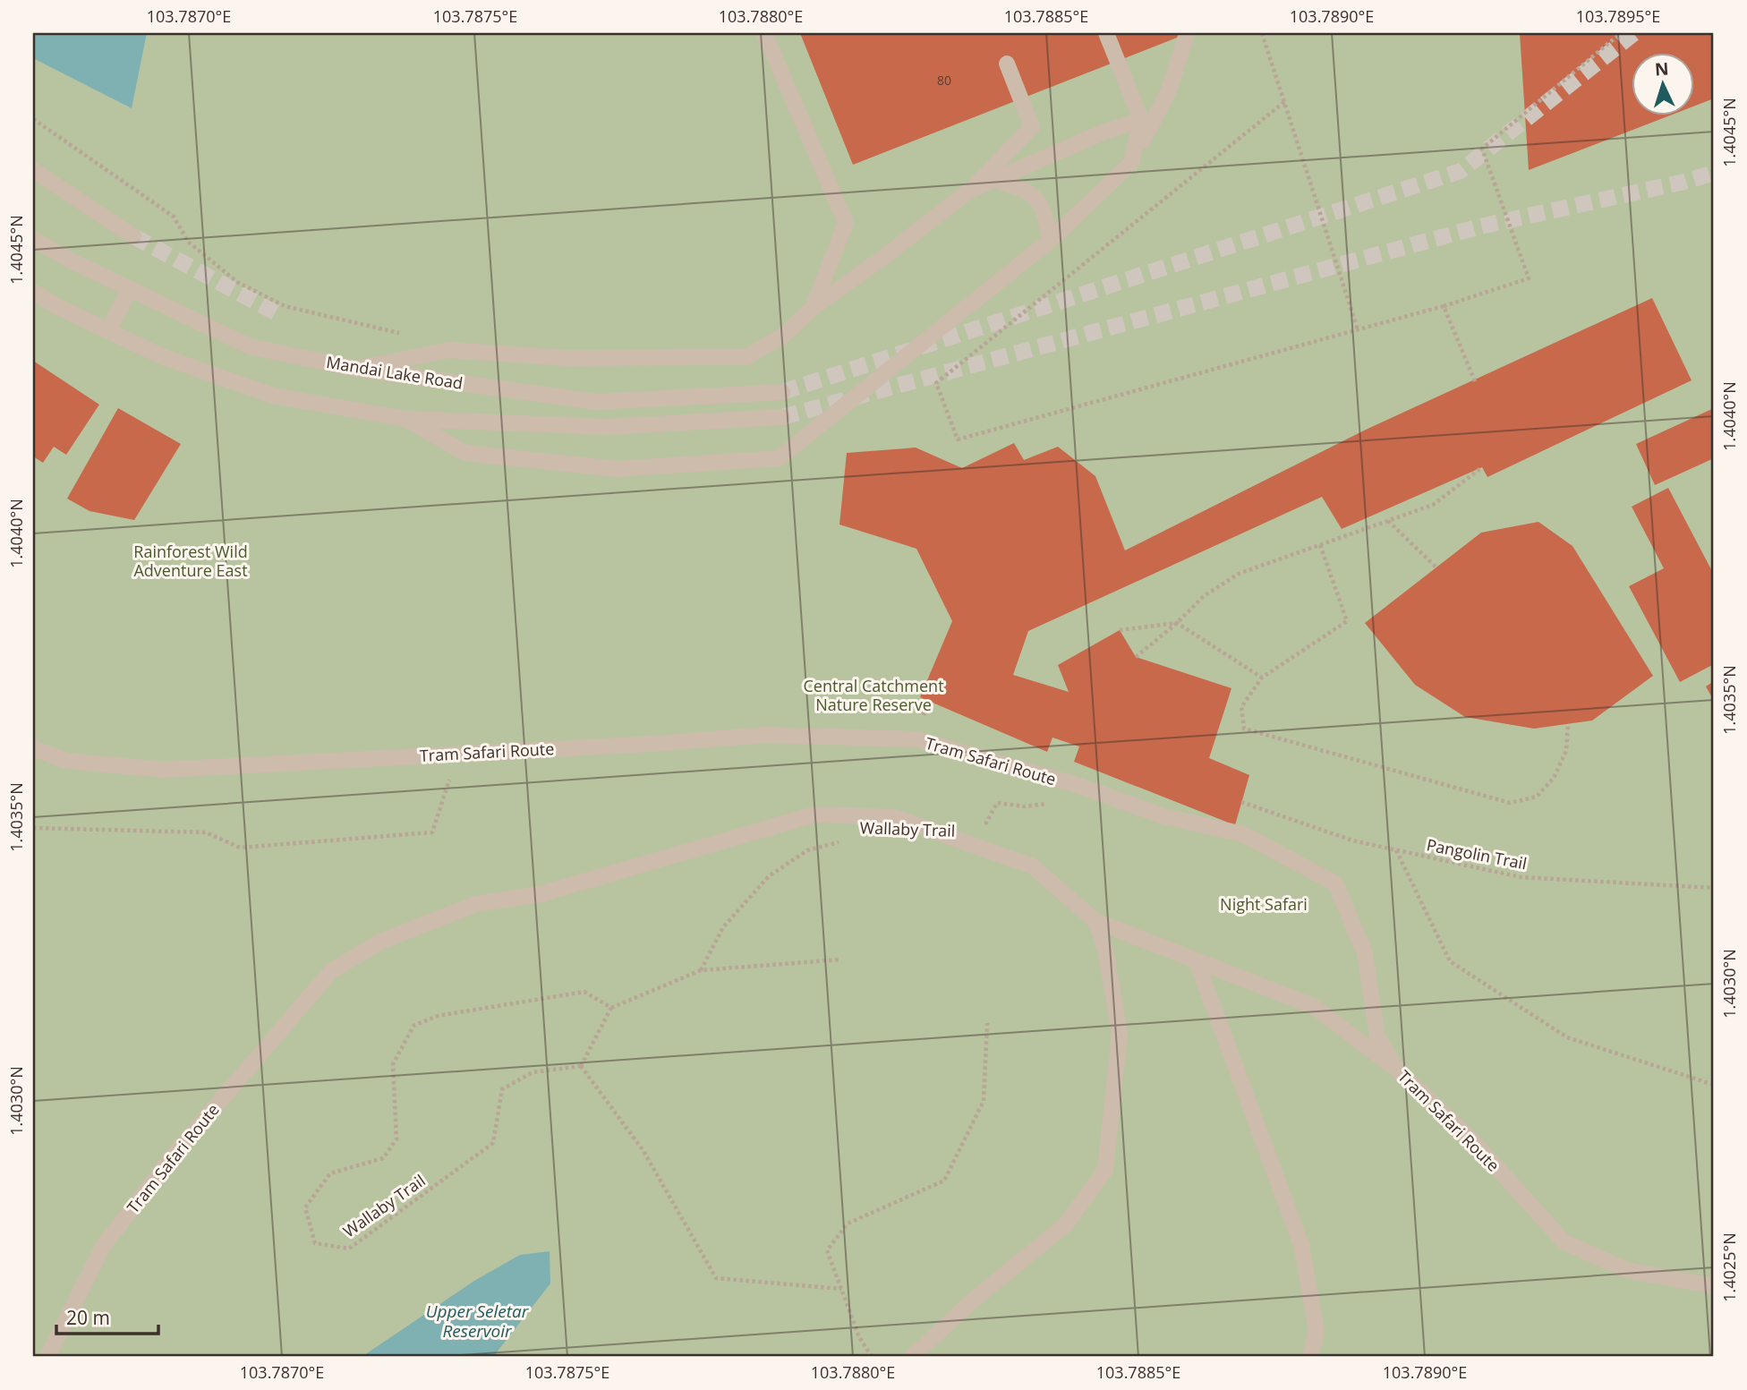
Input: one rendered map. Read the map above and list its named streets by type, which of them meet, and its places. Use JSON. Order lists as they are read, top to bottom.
{
  "streets": {
    "street": ["Mandai Lake Road", "Tram Safari Route"],
    "path": ["Wallaby Trail", "Pangolin Trail"]
  },
  "crossings": [
    ["Tram Safari Route", "Wallaby Trail"]
  ],
  "water": ["Upper Seletar Reservoir"],
  "parks": ["Rainforest Wild Adventure East", "Central Catchment Nature Reserve", "Night Safari"],
  "house_numbers": ["80"],
  "scale_bar": "20 m",
  "north": "top",
  "coordinates": [
    "103.7870°E",
    "103.7875°E",
    "103.7880°E",
    "103.7885°E",
    "103.7890°E",
    "103.7895°E",
    "1.4045°N",
    "1.4040°N",
    "1.4035°N",
    "1.4030°N",
    "1.4025°N"
  ]
}
